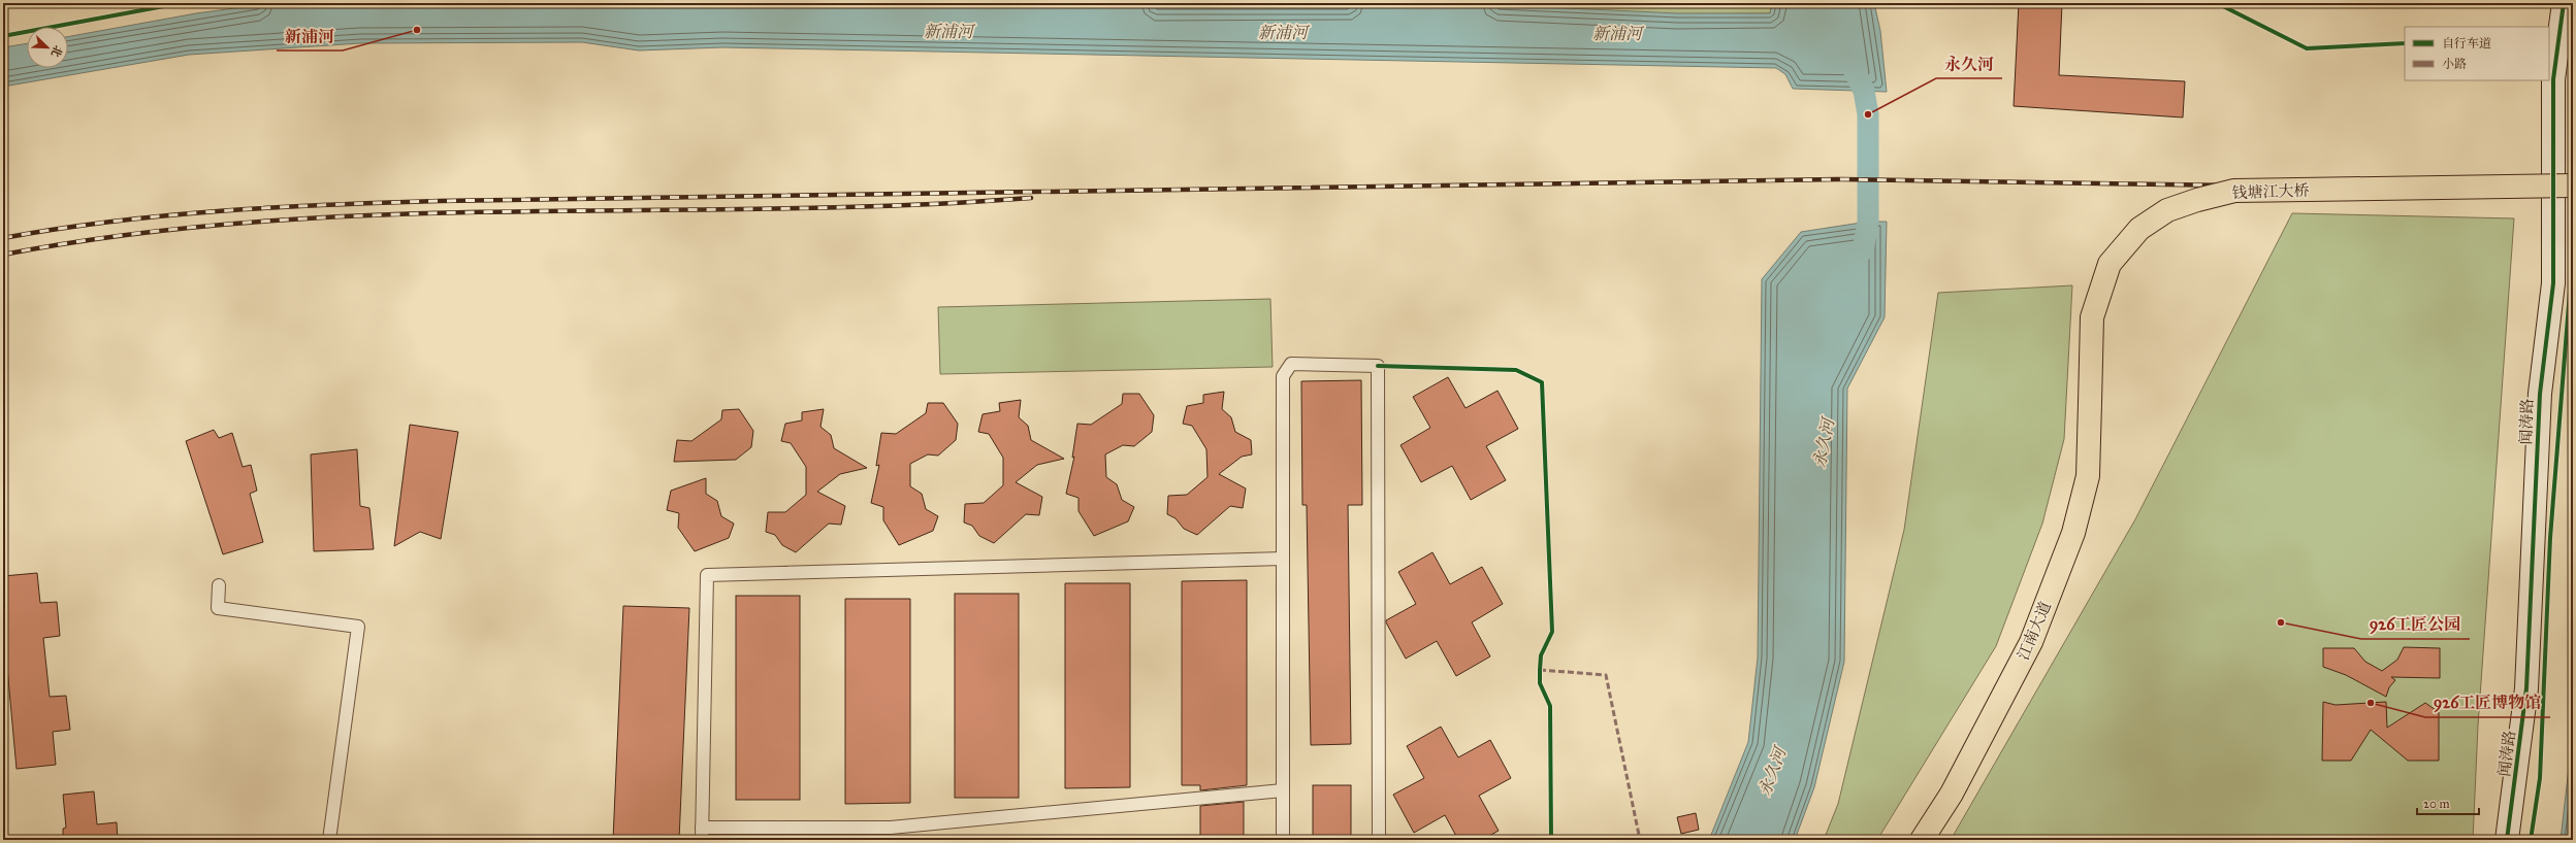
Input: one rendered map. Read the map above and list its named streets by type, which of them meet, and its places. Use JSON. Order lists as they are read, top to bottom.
{
  "streets": {
    "main road": ["钱塘江大桥", "闻涛路", "江南大道"]
  },
  "crossings": [
    ["钱塘江大桥", "江南大道"]
  ],
  "water": ["新浦河", "永久河"],
  "places": [
    "新浦河",
    "永久河",
    "926工匠公园",
    "926工匠博物馆"
  ],
  "legend": ["自行车道", "小路"],
  "scale_bar": "20 m",
  "north": "bottom right"
}
